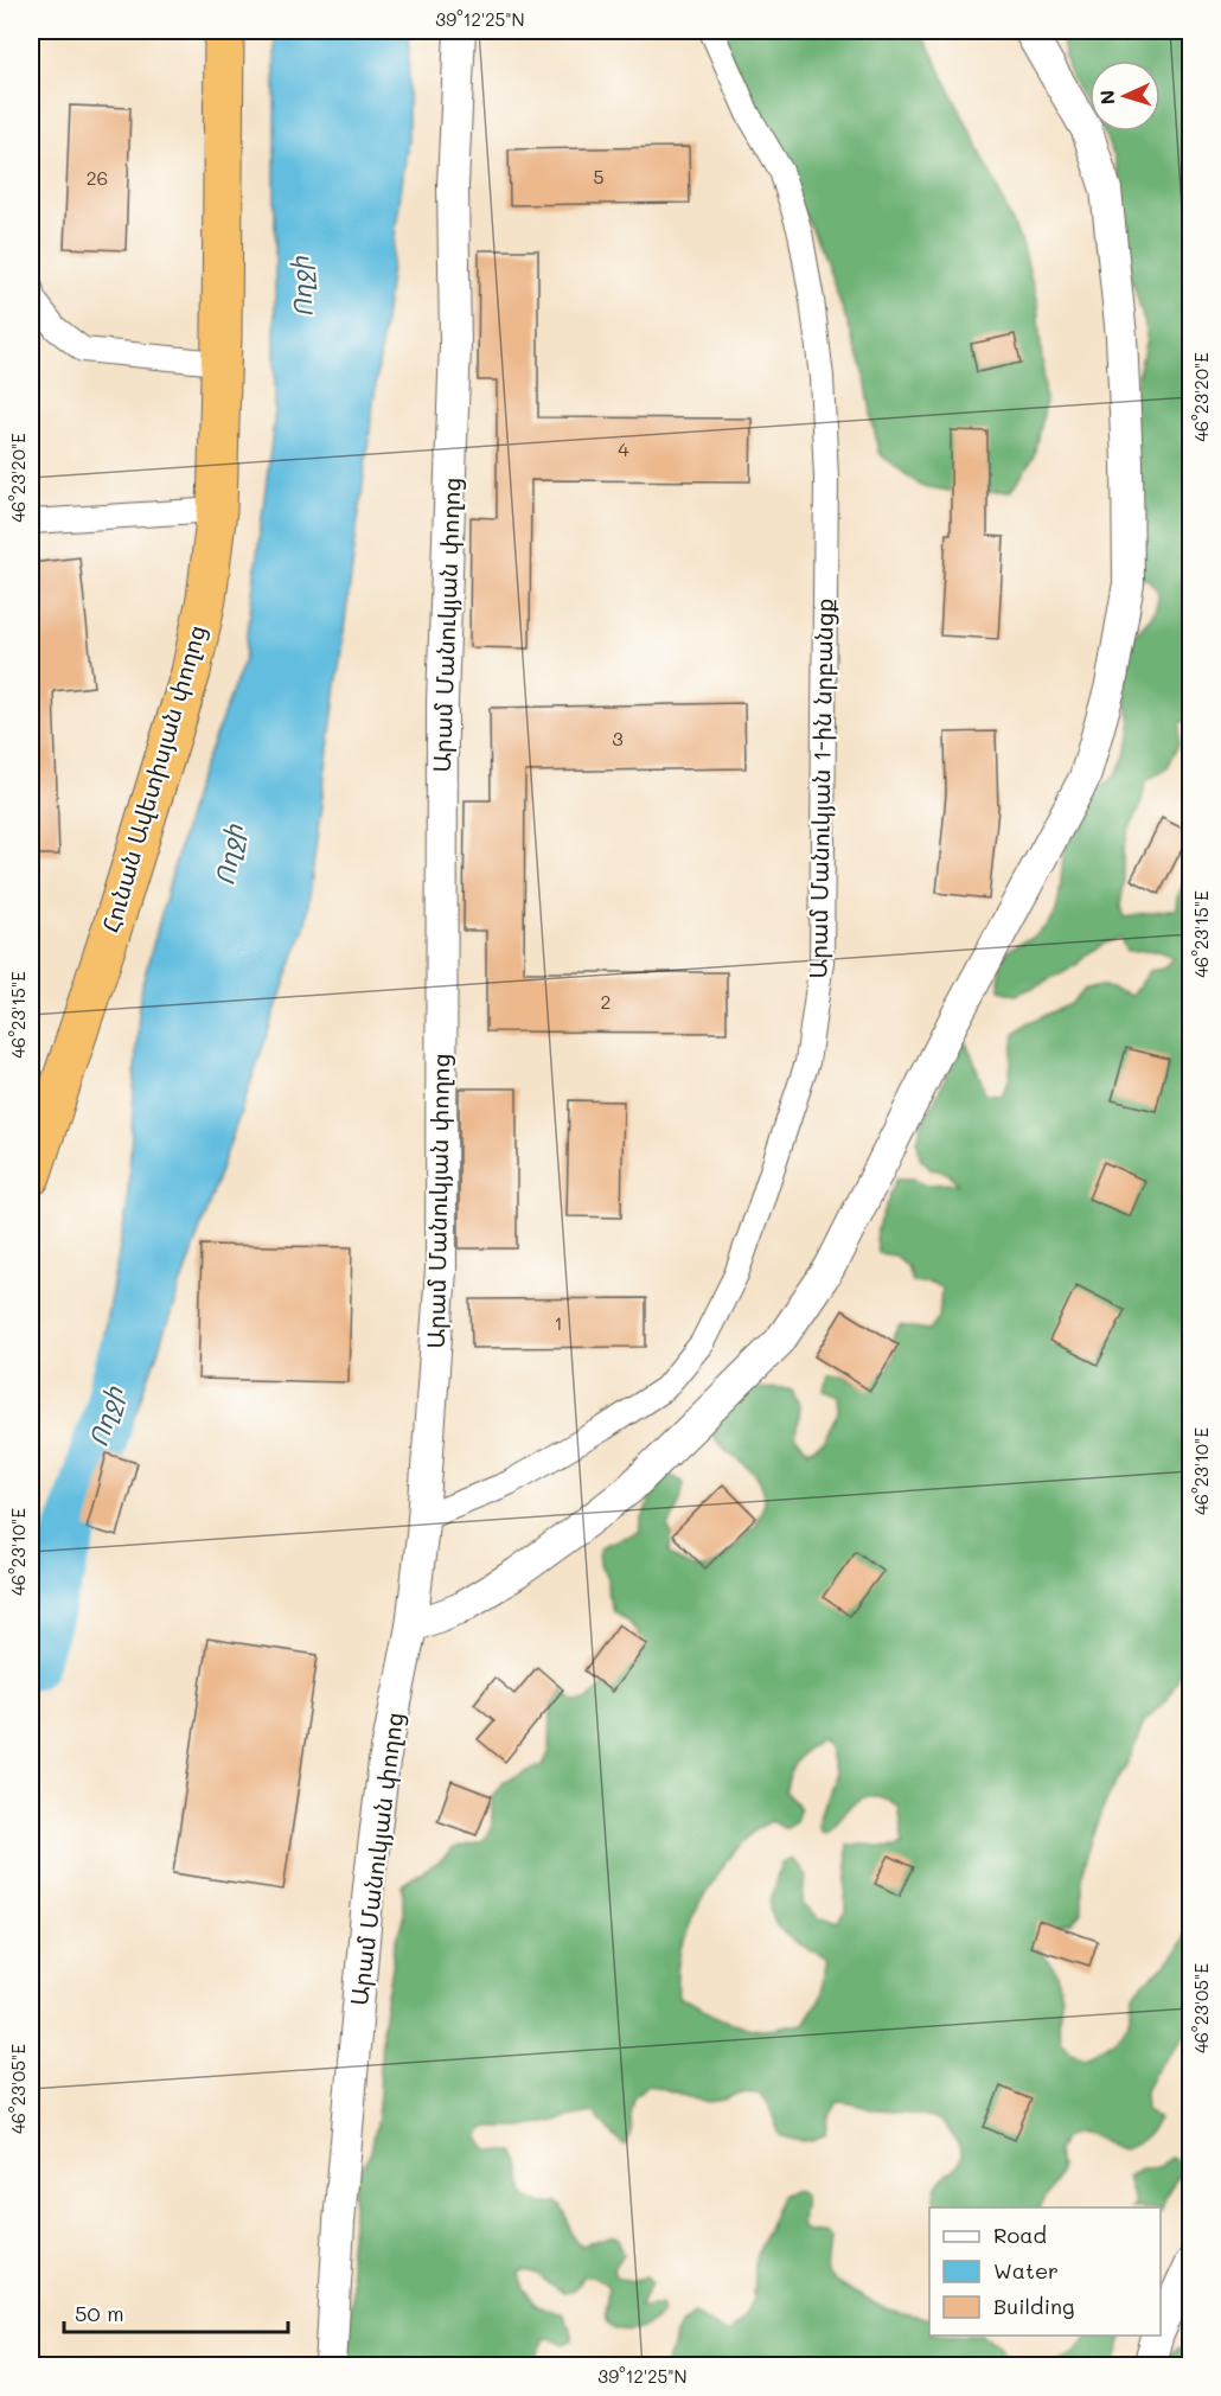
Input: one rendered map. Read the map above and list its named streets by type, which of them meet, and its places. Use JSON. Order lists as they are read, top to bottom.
{
  "streets": {
    "highway": ["Հունան Ավետիսյան փողոց"],
    "street": ["Արամ Մանուկյան փողոց", "Արամ Մանուկյան 1-ին նրբանցք"]
  },
  "crossings": [
    ["Արամ Մանուկյան փողոց", "Արամ Մանուկյան 1-ին նրբանցք"]
  ],
  "water": ["Ողջի"],
  "house_numbers": [
    "5",
    "26",
    "4",
    "3",
    "2",
    "1"
  ],
  "legend": ["Road", "Water", "Building"],
  "scale_bar": "50 m",
  "north": "left",
  "coordinates": [
    "39°12'25\"N",
    "46°23'20\"E",
    "46°23'15\"E",
    "46°23'10\"E",
    "46°23'05\"E"
  ]
}
